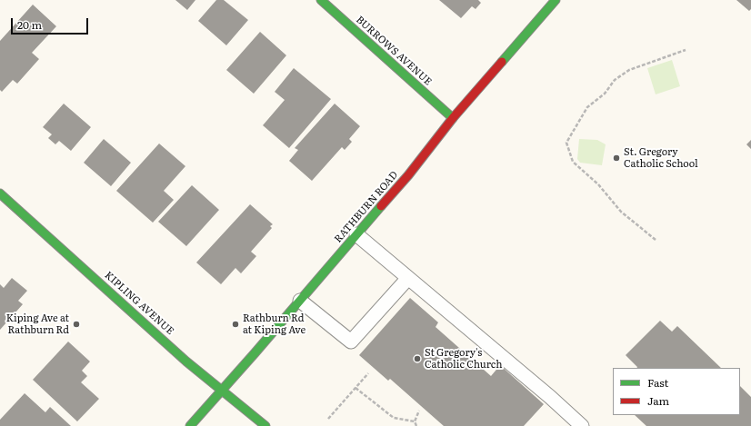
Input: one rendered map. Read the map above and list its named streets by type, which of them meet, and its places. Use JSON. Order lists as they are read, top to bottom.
{
  "streets": {
    "street": ["BURROWS AVENUE", "RATHBURN ROAD", "KIPLING AVENUE"]
  },
  "crossings": [
    ["BURROWS AVENUE", "RATHBURN ROAD"],
    ["RATHBURN ROAD", "KIPLING AVENUE"]
  ],
  "places": [
    "St. Gregory Catholic School",
    "Kiping Ave at Rathburn Rd",
    "Rathburn Rd at Kiping Ave",
    "St Gregory's Catholic Church"
  ],
  "legend": ["Fast", "Jam"],
  "scale_bar": "20 m"
}
